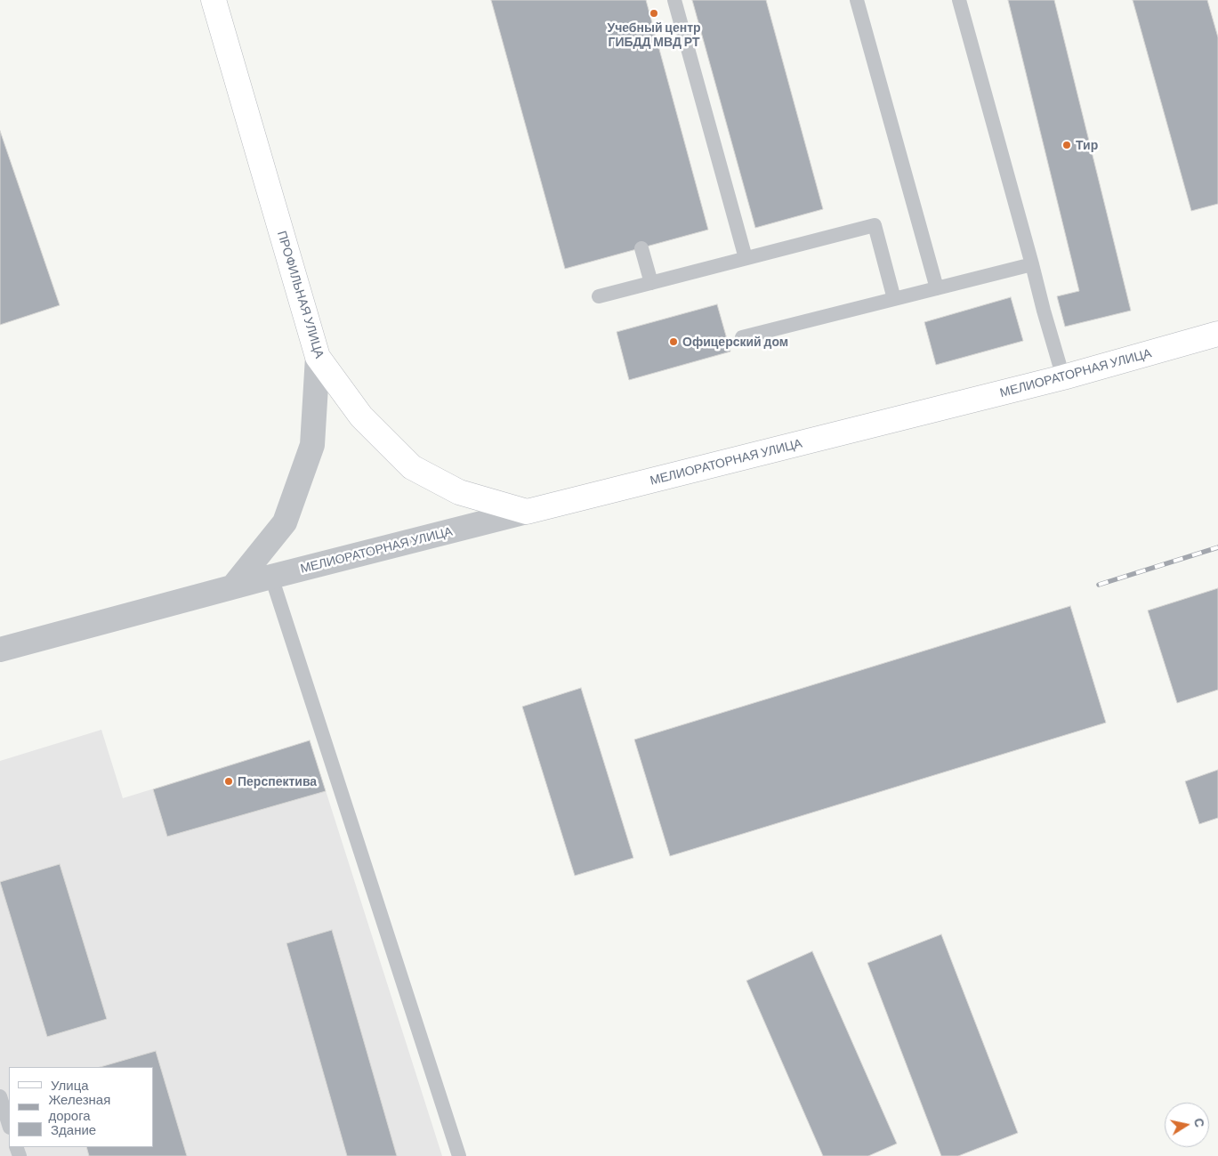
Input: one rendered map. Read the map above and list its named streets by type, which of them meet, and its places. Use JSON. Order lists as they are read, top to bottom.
{
  "streets": {
    "street": ["ПРОФИЛЬНАЯ УЛИЦА", "МЕЛИОРАТОРНАЯ УЛИЦА"]
  },
  "crossings": [
    ["ПРОФИЛЬНАЯ УЛИЦА", "МЕЛИОРАТОРНАЯ УЛИЦА"]
  ],
  "places": [
    "Учебный центр ГИБДД МВД РТ",
    "Тир",
    "Офицерский дом",
    "Перспектива"
  ],
  "legend": ["Улица", "Железная дорога", "Здание"],
  "north": "right"
}
